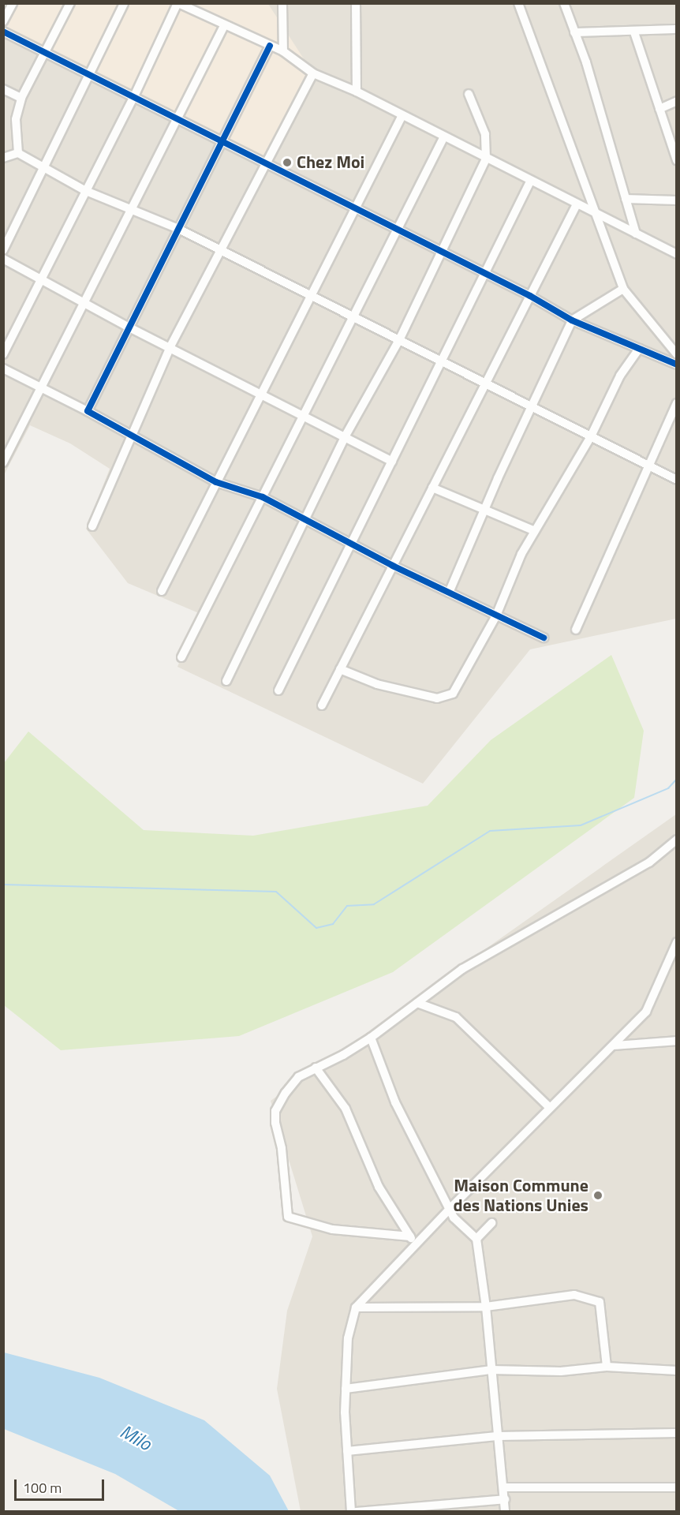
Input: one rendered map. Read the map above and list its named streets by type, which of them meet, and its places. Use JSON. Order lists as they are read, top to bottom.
{
  "water": ["Milo"],
  "places": ["Chez Moi", "Maison Commune des Nations Unies"],
  "scale_bar": "100 m"
}
